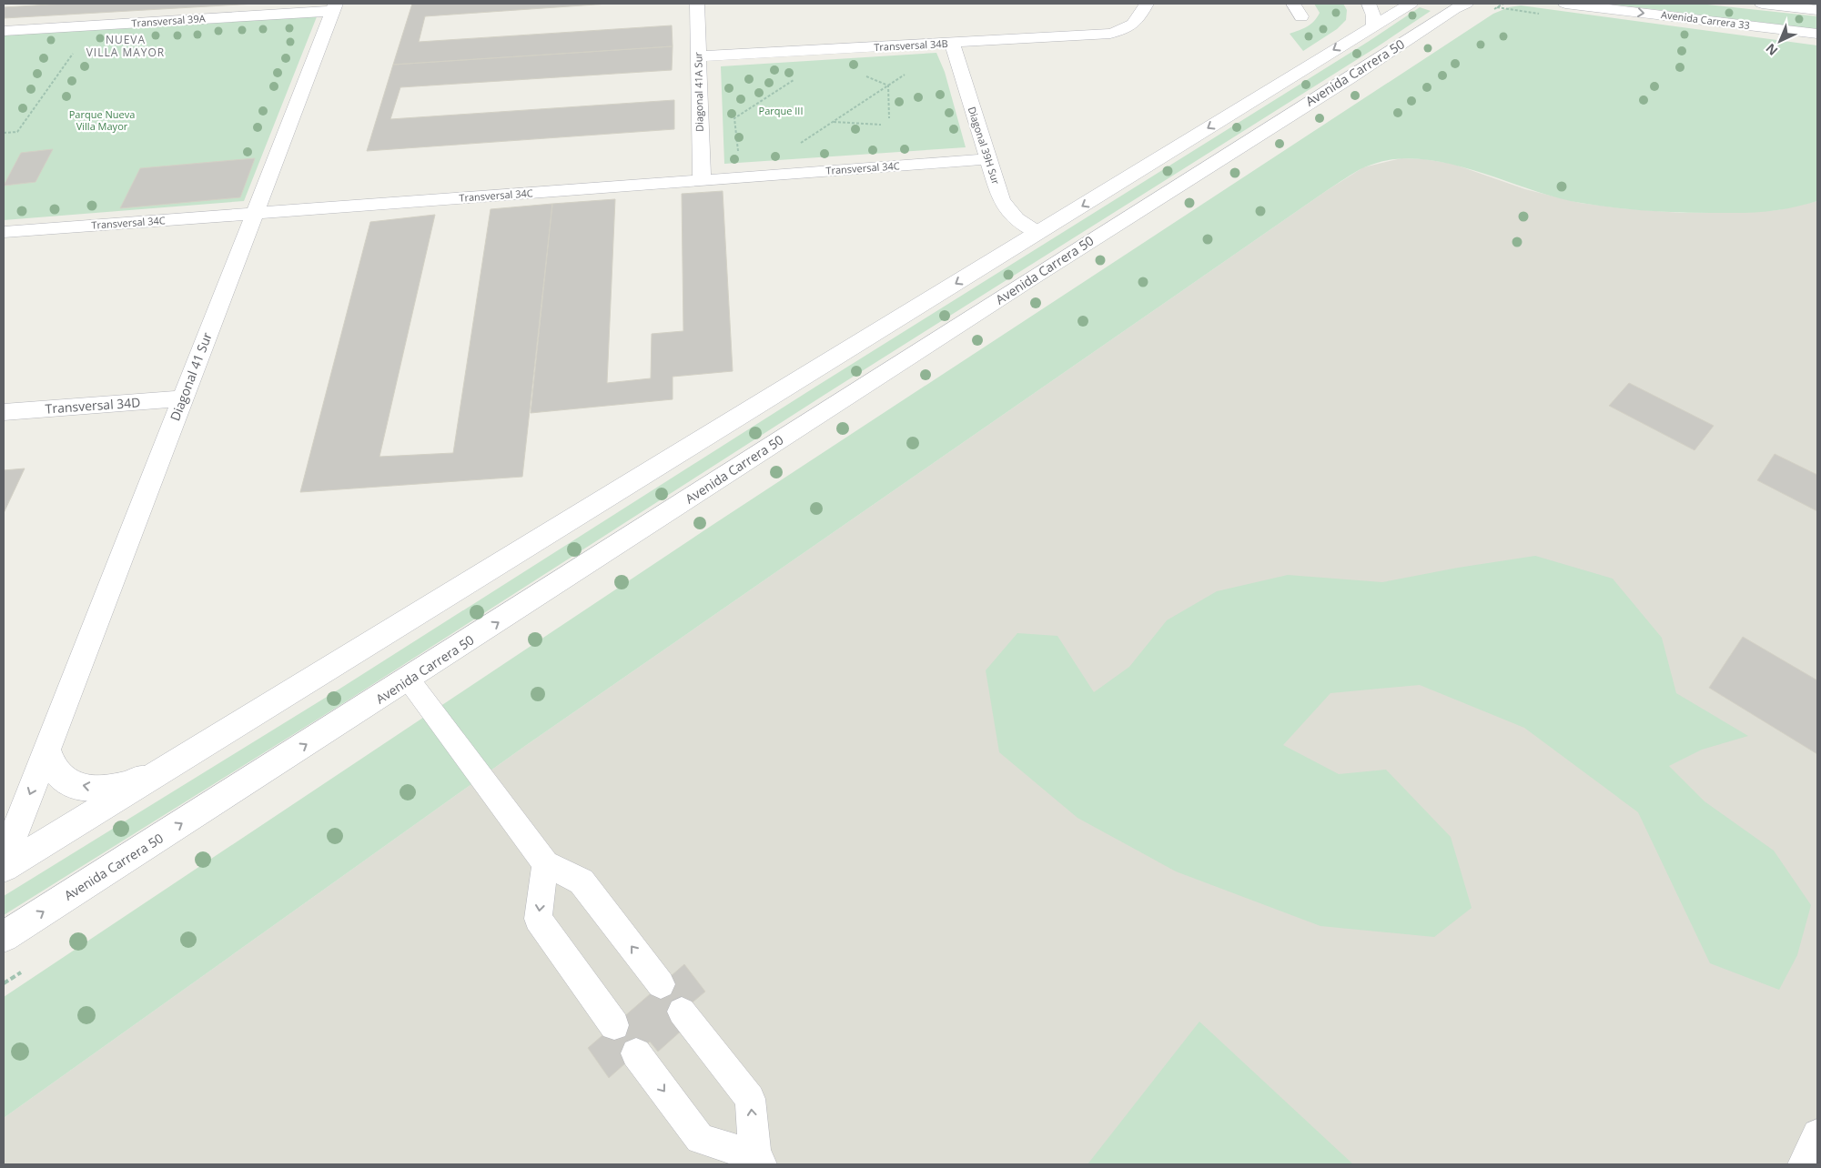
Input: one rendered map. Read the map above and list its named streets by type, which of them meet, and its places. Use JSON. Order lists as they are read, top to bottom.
{
  "streets": {
    "street": [
      "Avenida Carrera 33",
      "Transversal 39A",
      "Transversal 34B",
      "Avenida Carrera 50",
      "Diagonal 41A Sur",
      "Diagonal 39H Sur",
      "Transversal 34C",
      "Diagonal 41 Sur",
      "Transversal 34D"
    ]
  },
  "crossings": [
    ["Transversal 39A", "Diagonal 41 Sur"],
    ["Transversal 34B", "Diagonal 41A Sur"],
    ["Transversal 34B", "Diagonal 39H Sur"],
    ["Diagonal 41A Sur", "Transversal 34C"],
    ["Diagonal 39H Sur", "Transversal 34C"],
    ["Transversal 34C", "Diagonal 41 Sur"],
    ["Diagonal 41 Sur", "Transversal 34D"]
  ],
  "one_way": ["Avenida Carrera 33"],
  "districts": ["NUEVA VILLA MAYOR"],
  "parks": ["Parque III", "Parque Nueva Villa Mayor"],
  "north": "bottom left"
}
